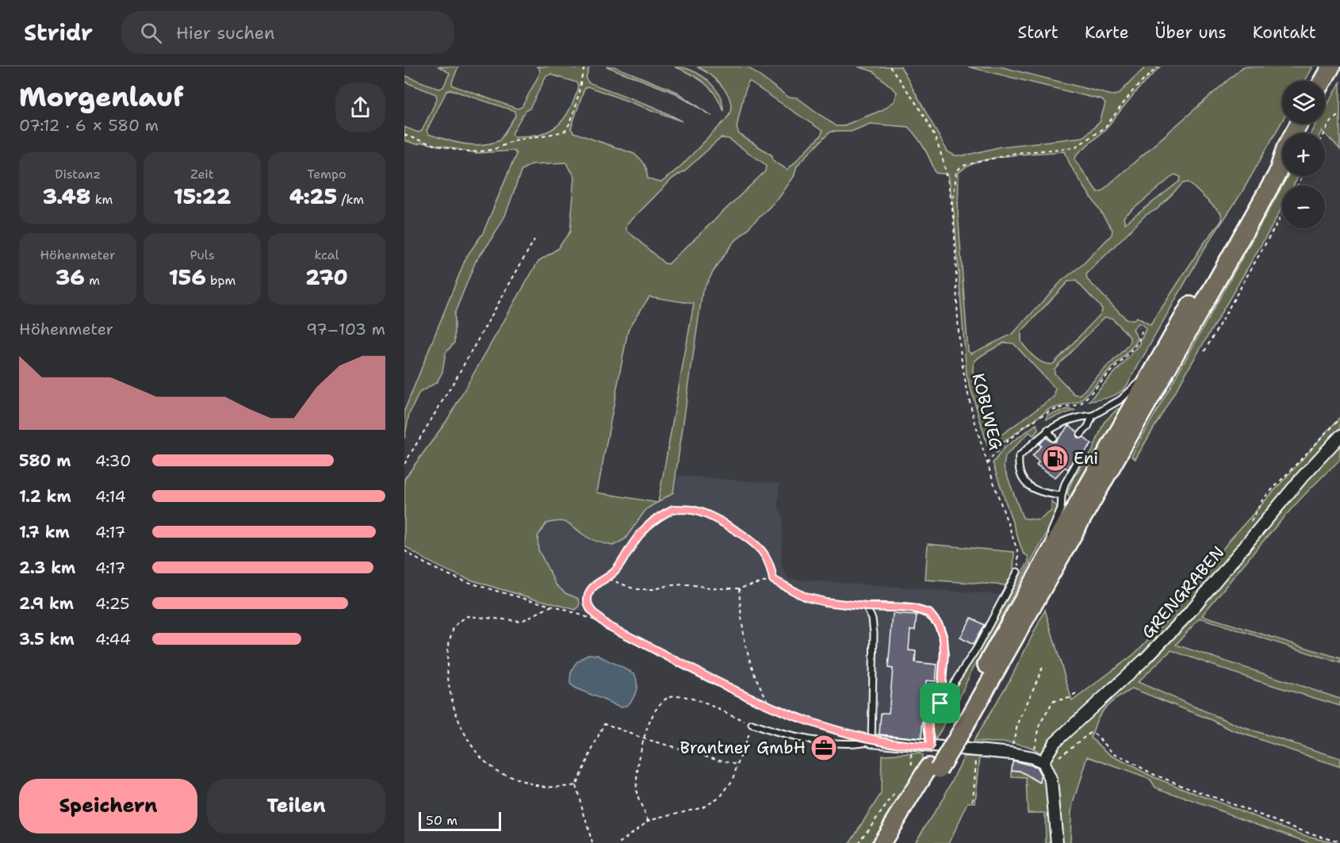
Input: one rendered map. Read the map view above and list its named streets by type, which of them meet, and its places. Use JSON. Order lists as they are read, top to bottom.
{
  "streets": {
    "street": ["GRENGRABEN"],
    "path": ["KOBLWEG"]
  },
  "places": {
    "fuel station": ["Eni"],
    "office": ["Brantner GmbH"]
  },
  "scale_bar": "50 m",
  "page": {
    "header": "Stridr",
    "search": "Hier suchen",
    "nav": [
      "Start",
      "Karte",
      "Über uns",
      "Kontakt"
    ],
    "heading": ["Morgenlauf", "07:12 · 6 × 580 m"],
    "map_buttons": ["+", "−"],
    "stats": [
      ["Distanz", "3.48 km"],
      ["Zeit", "15:22"],
      ["Tempo", "4:25 /km"],
      ["Höhenmeter", "36 m"],
      ["Puls", "156 bpm"],
      ["kcal", "270"]
    ],
    "chart": ["Höhenmeter", "97–103 m"],
    "list": [
      {
        "name": "580 m",
        "note": "4:30"
      },
      {
        "name": "1.2 km",
        "note": "4:14"
      },
      {
        "name": "1.7 km",
        "note": "4:17"
      },
      {
        "name": "2.3 km",
        "note": "4:17"
      },
      {
        "name": "2.9 km",
        "note": "4:25"
      },
      {
        "name": "3.5 km",
        "note": "4:44"
      }
    ],
    "buttons": ["Speichern", "Teilen"],
    "scale": "50 m"
  }
}
